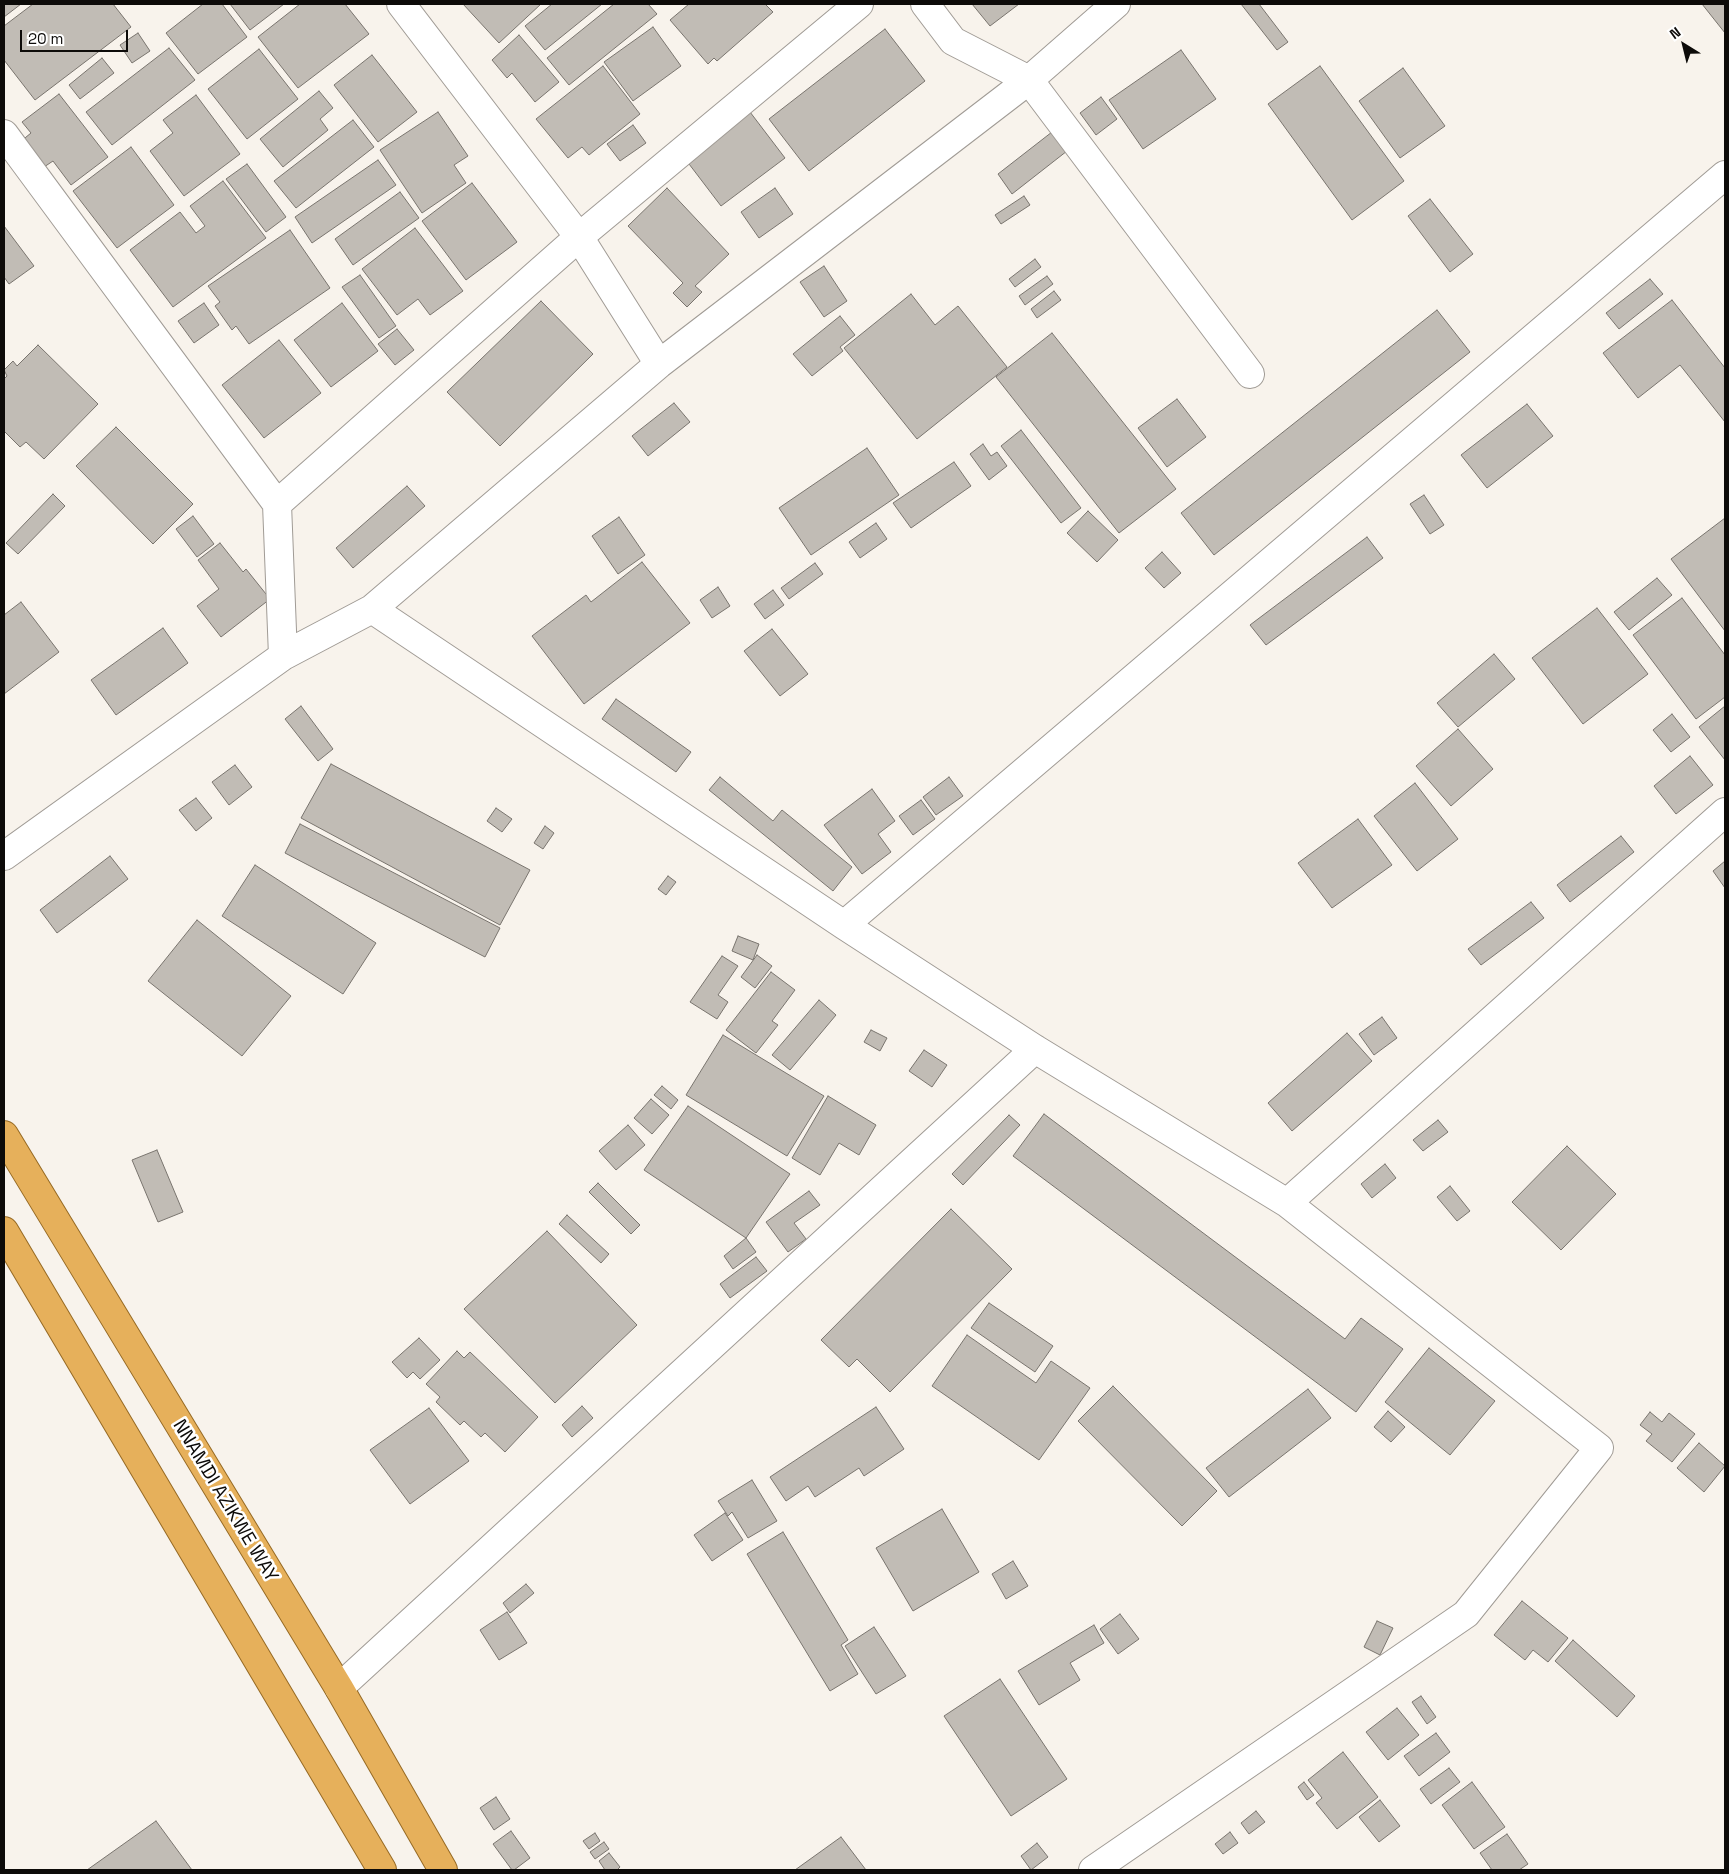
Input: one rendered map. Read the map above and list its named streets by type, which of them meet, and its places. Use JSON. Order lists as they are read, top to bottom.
{
  "streets": {
    "highway": ["NNAMDI AZIKWE WAY"]
  },
  "scale_bar": "20 m",
  "north": "top left"
}
